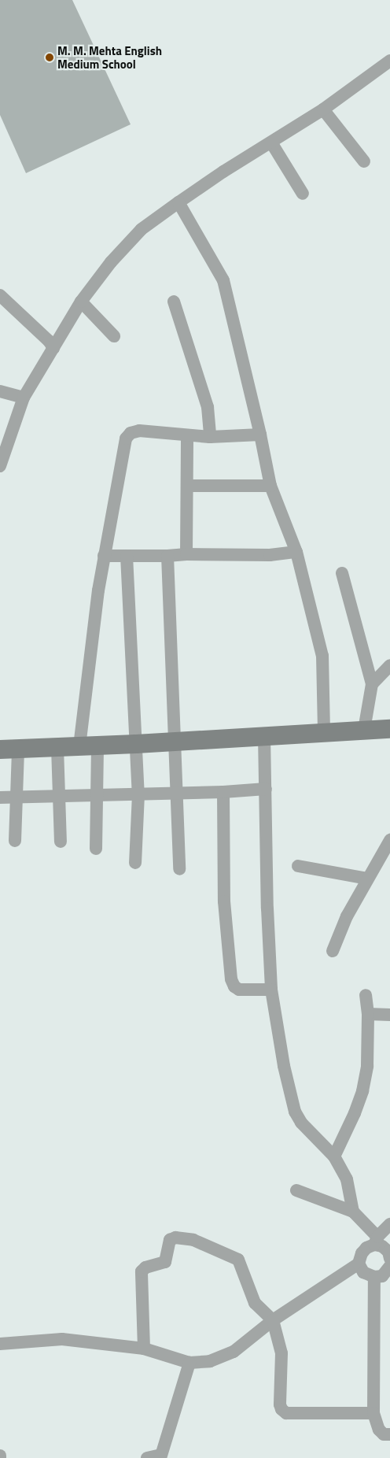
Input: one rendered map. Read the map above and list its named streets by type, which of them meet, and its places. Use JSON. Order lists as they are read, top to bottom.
{
  "places": ["M. M. Mehta English Medium School"]
}
